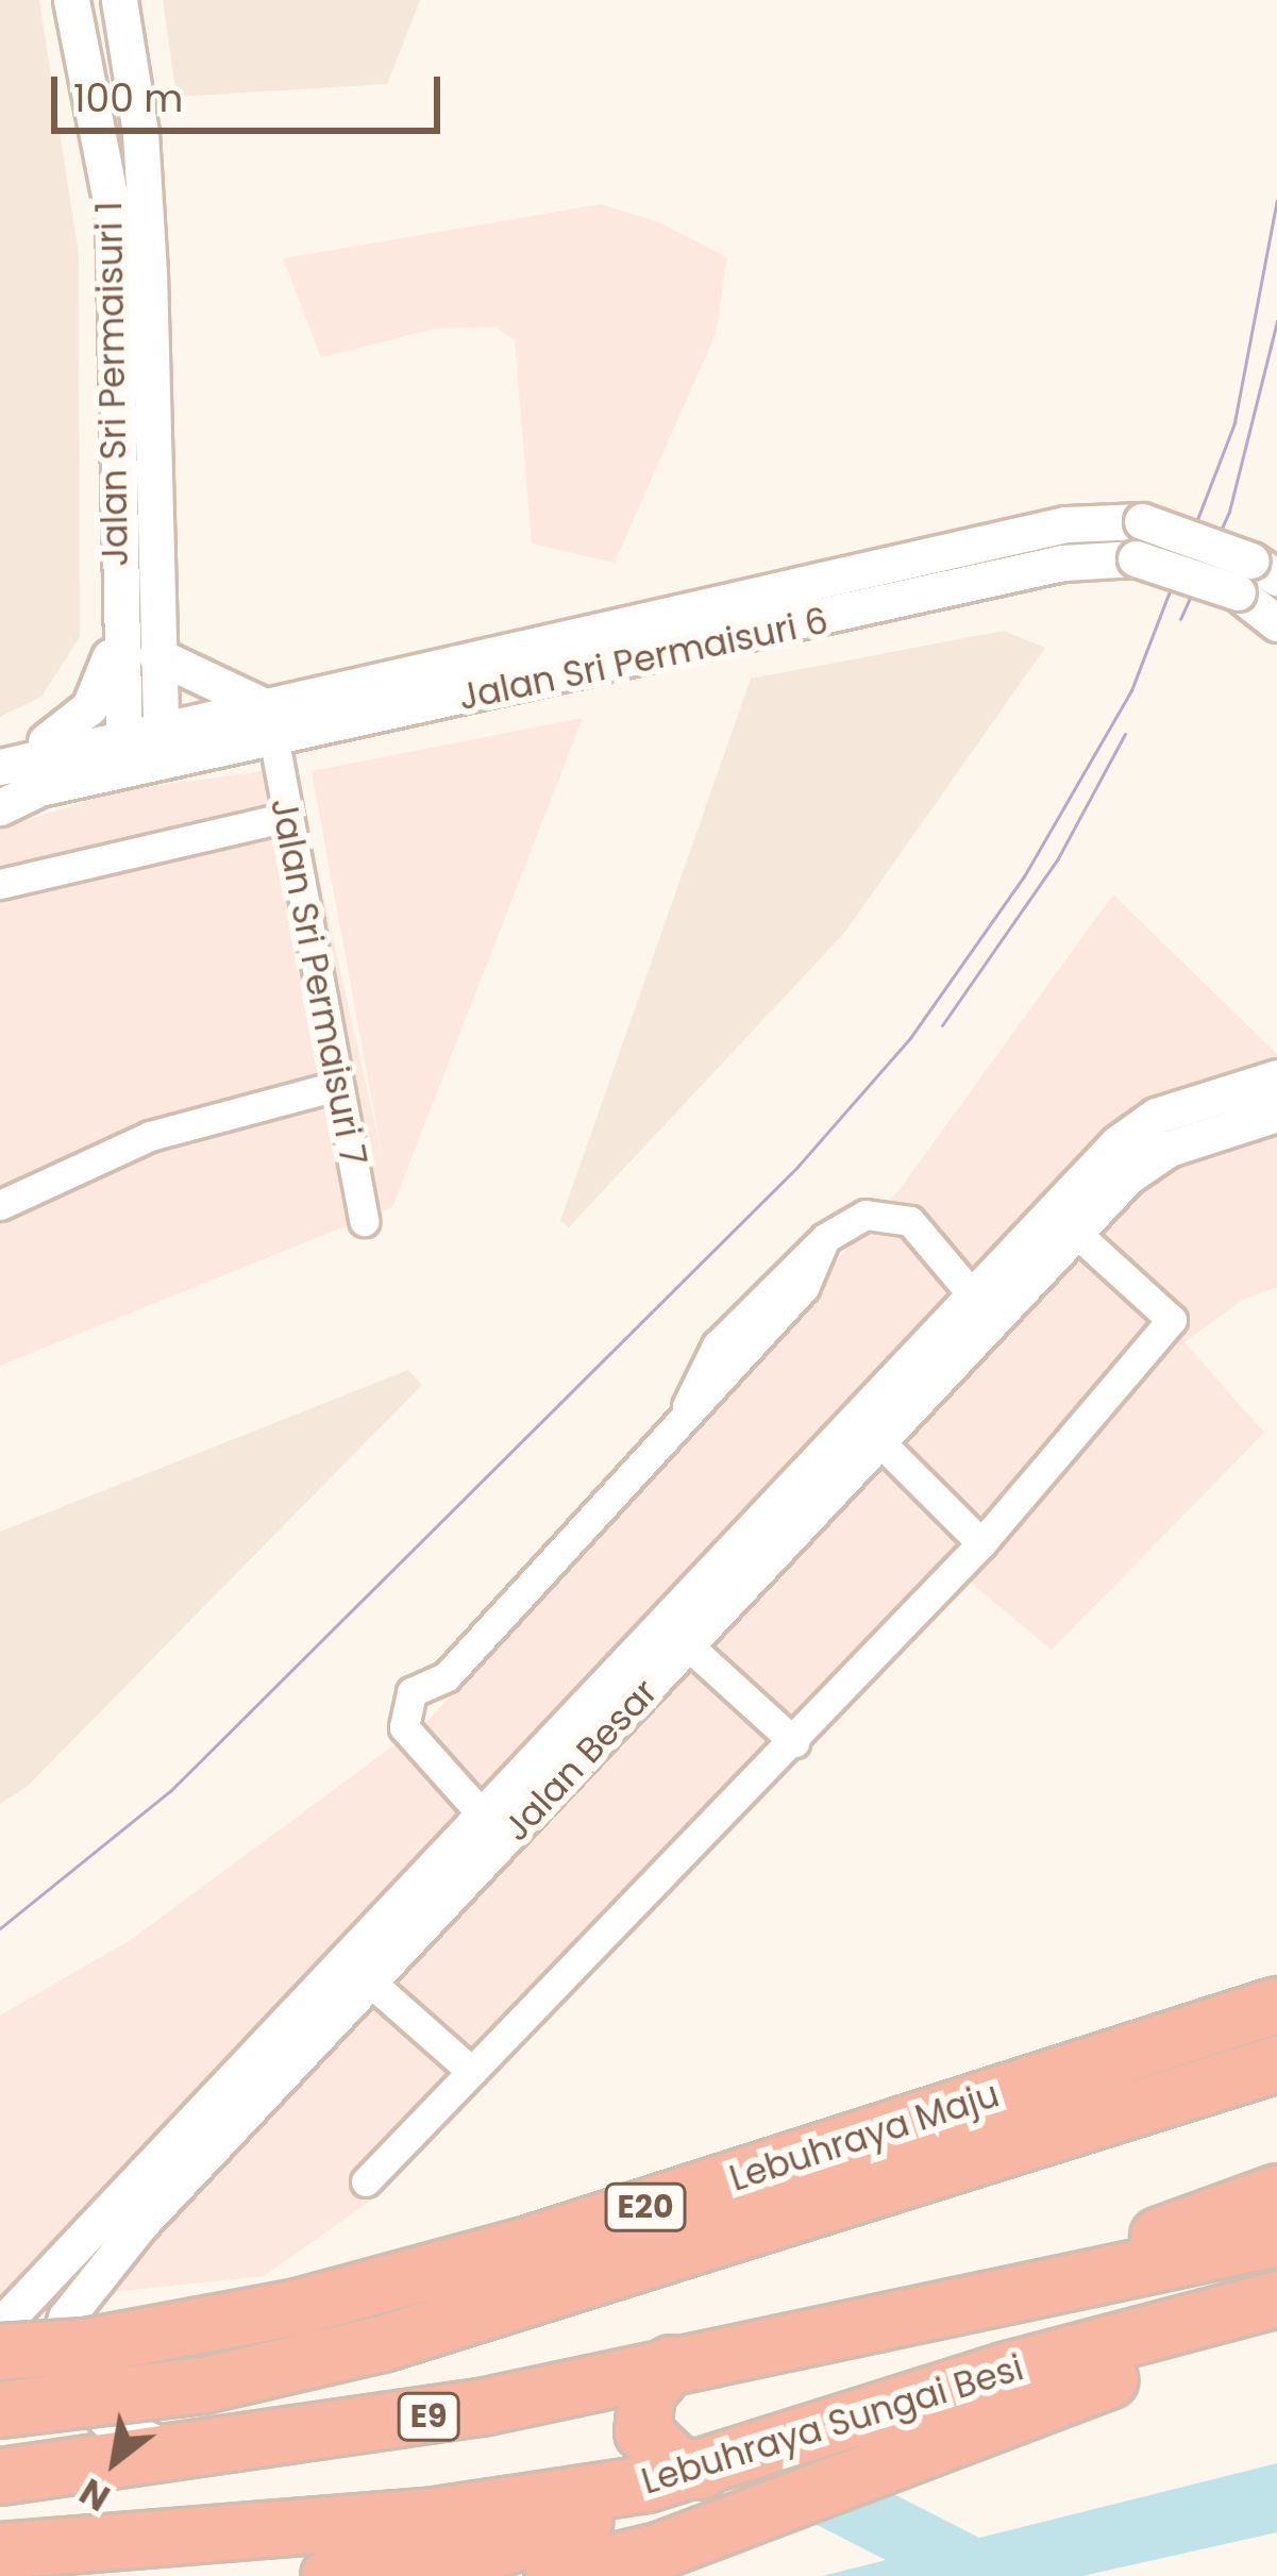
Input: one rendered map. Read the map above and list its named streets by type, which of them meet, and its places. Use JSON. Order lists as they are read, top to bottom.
{
  "streets": {
    "highway": [
      "Lebuhraya Maju",
      "E20",
      "E9",
      "Lebuhraya Sungai Besi"
    ],
    "street": [
      "Jalan Sri Permaisuri 1",
      "Jalan Sri Permaisuri 6",
      "Jalan Sri Permaisuri 7",
      "Jalan Besar"
    ]
  },
  "crossings": [
    ["Jalan Sri Permaisuri 1", "Jalan Sri Permaisuri 6"],
    ["Jalan Sri Permaisuri 6", "Jalan Sri Permaisuri 7"],
    ["Jalan Besar", "E9"]
  ],
  "scale_bar": "100 m",
  "north": "bottom left"
}
